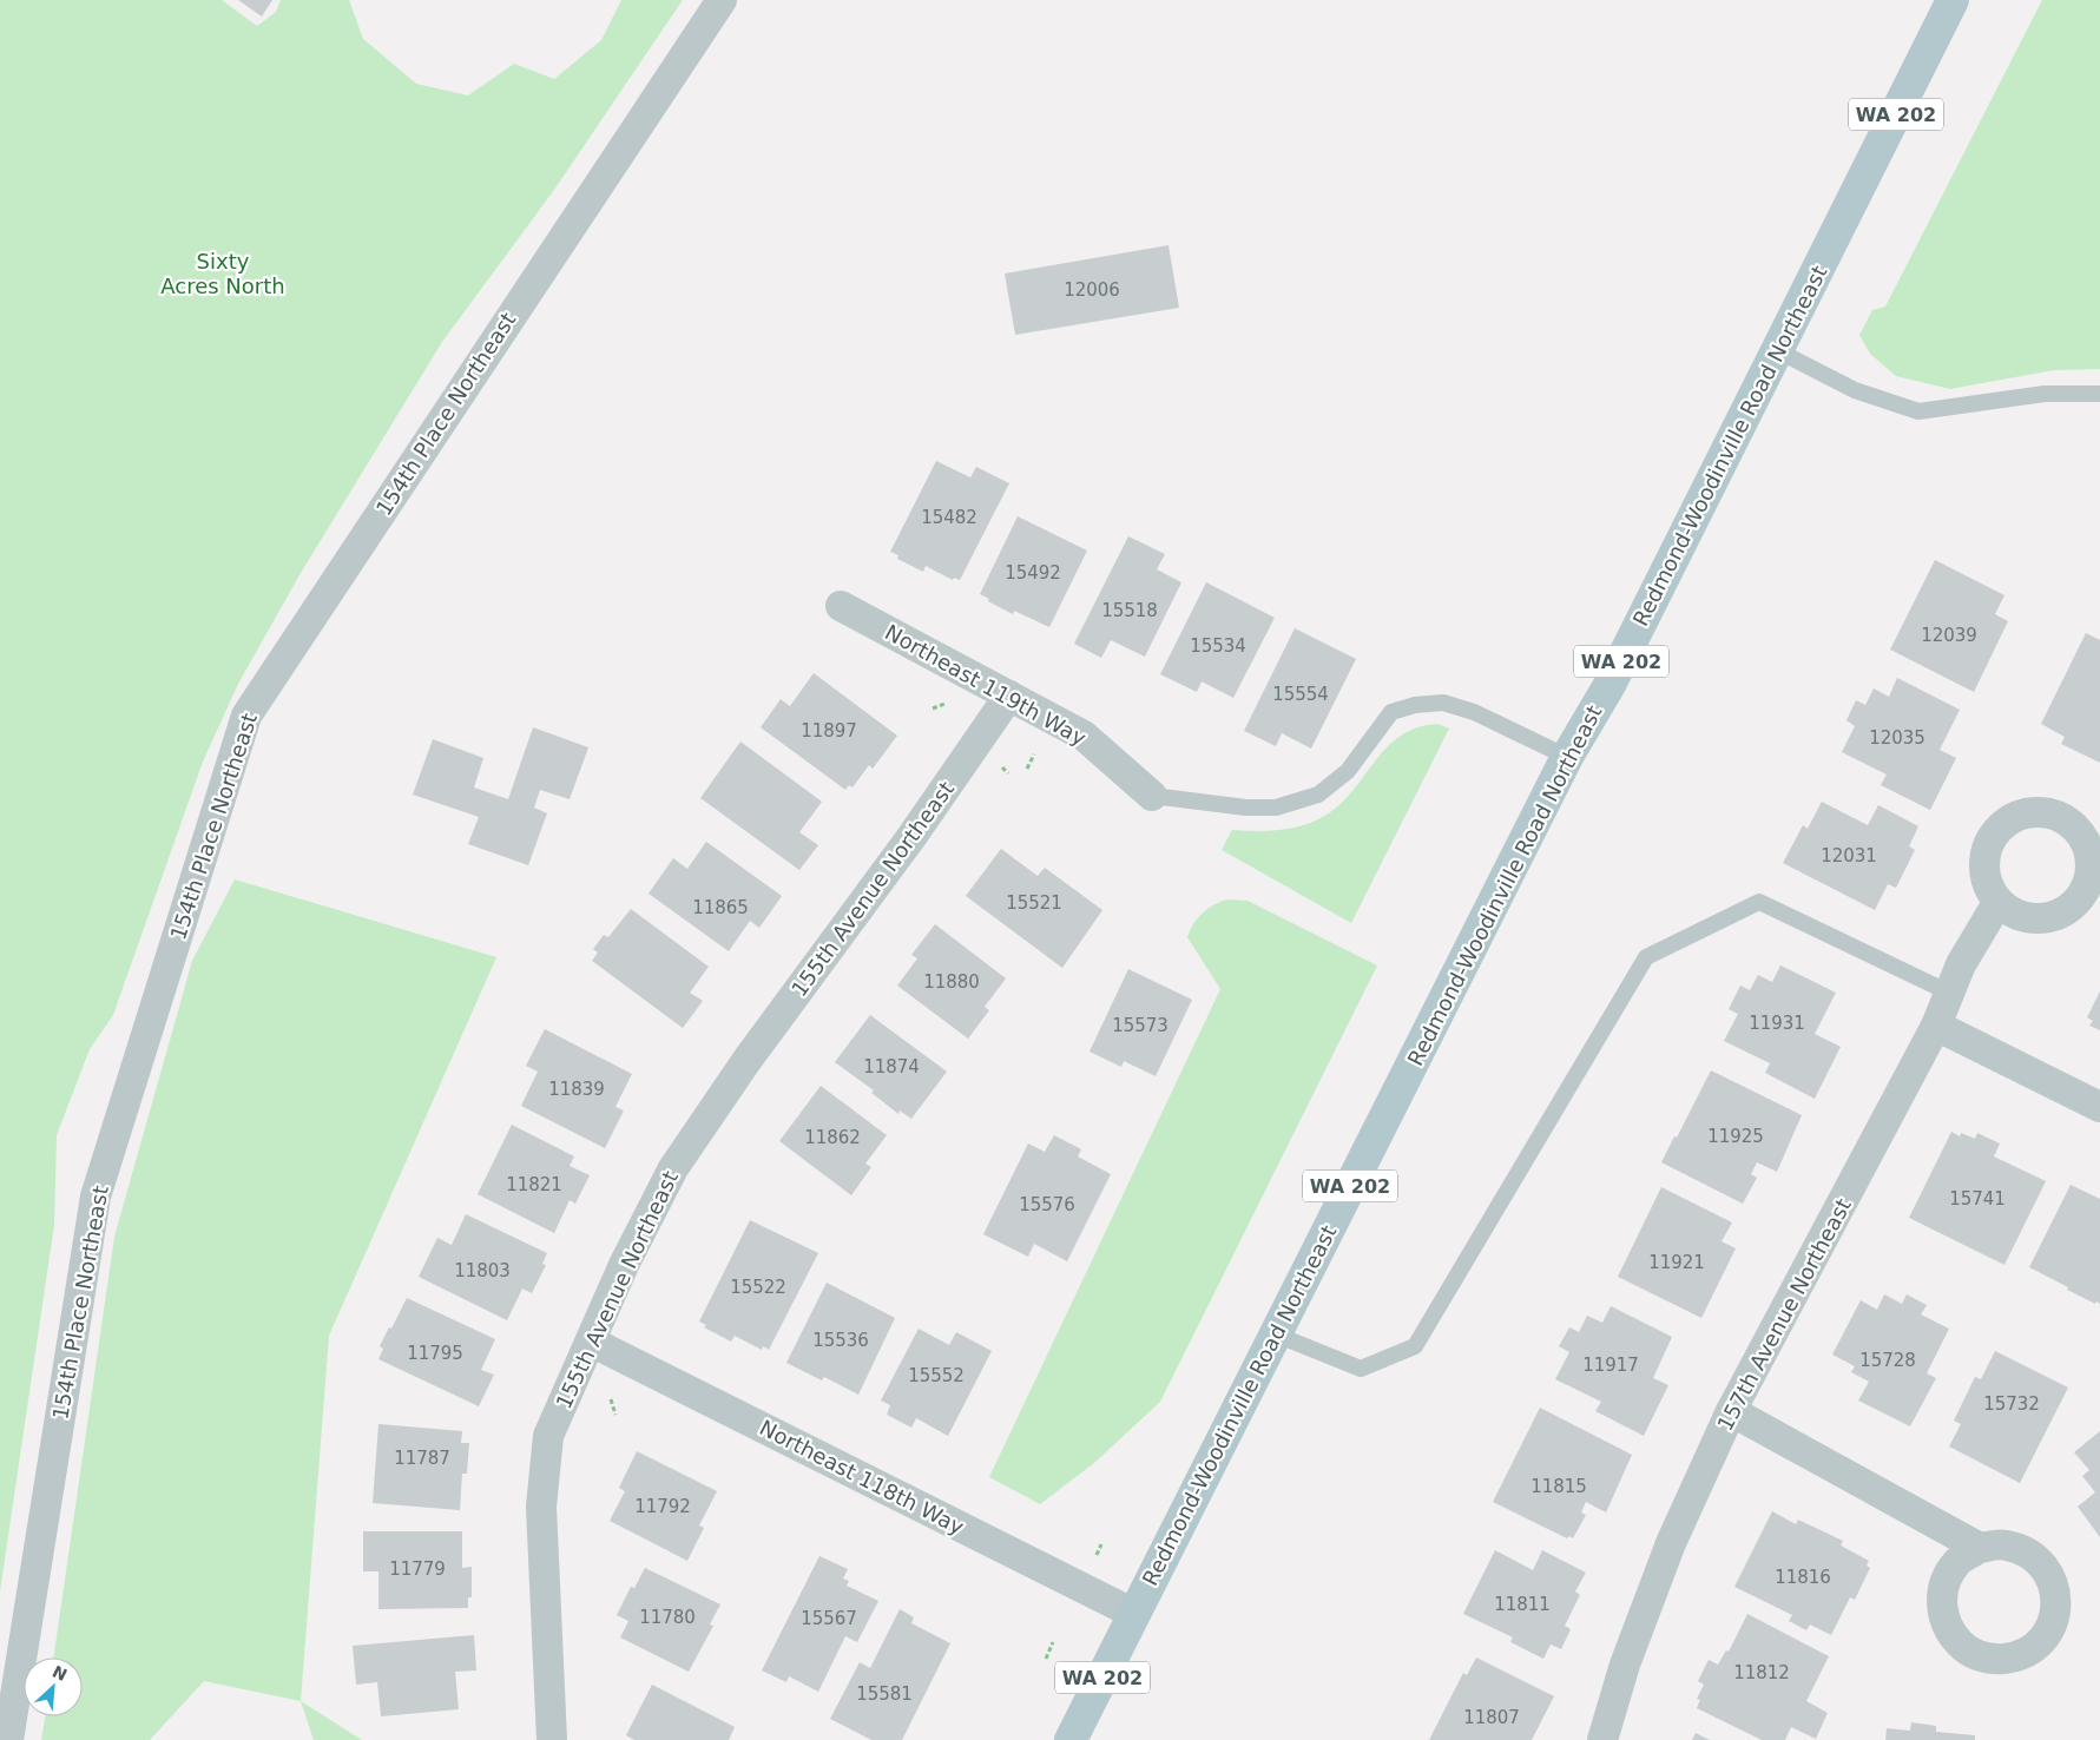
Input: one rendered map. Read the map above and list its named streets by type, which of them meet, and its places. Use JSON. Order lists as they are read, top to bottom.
{
  "streets": {
    "main road": ["WA 202", "Redmond-Woodinville Road Northeast"],
    "street": [
      "154th Place Northeast",
      "Northeast 119th Way",
      "155th Avenue Northeast",
      "157th Avenue Northeast",
      "Northeast 118th Way"
    ]
  },
  "crossings": [
    ["Redmond-Woodinville Road Northeast", "Northeast 118th Way"],
    ["Northeast 119th Way", "155th Avenue Northeast"],
    ["155th Avenue Northeast", "Northeast 118th Way"]
  ],
  "parks": ["Sixty Acres North"],
  "house_numbers": [
    "12006",
    "15482",
    "15492",
    "15518",
    "12039",
    "15534",
    "15554",
    "11897",
    "12035",
    "12031",
    "15521",
    "11865",
    "11880",
    "11931",
    "15573",
    "11874",
    "11839",
    "11925",
    "11862",
    "11821",
    "15741",
    "15576",
    "11921",
    "11803",
    "15522",
    "15536",
    "11795",
    "15728",
    "11917",
    "15552",
    "15732",
    "11787",
    "11815",
    "11792",
    "11779",
    "11816",
    "11811",
    "11780",
    "15567",
    "11812",
    "15581",
    "11807"
  ],
  "north": "top right"
}
